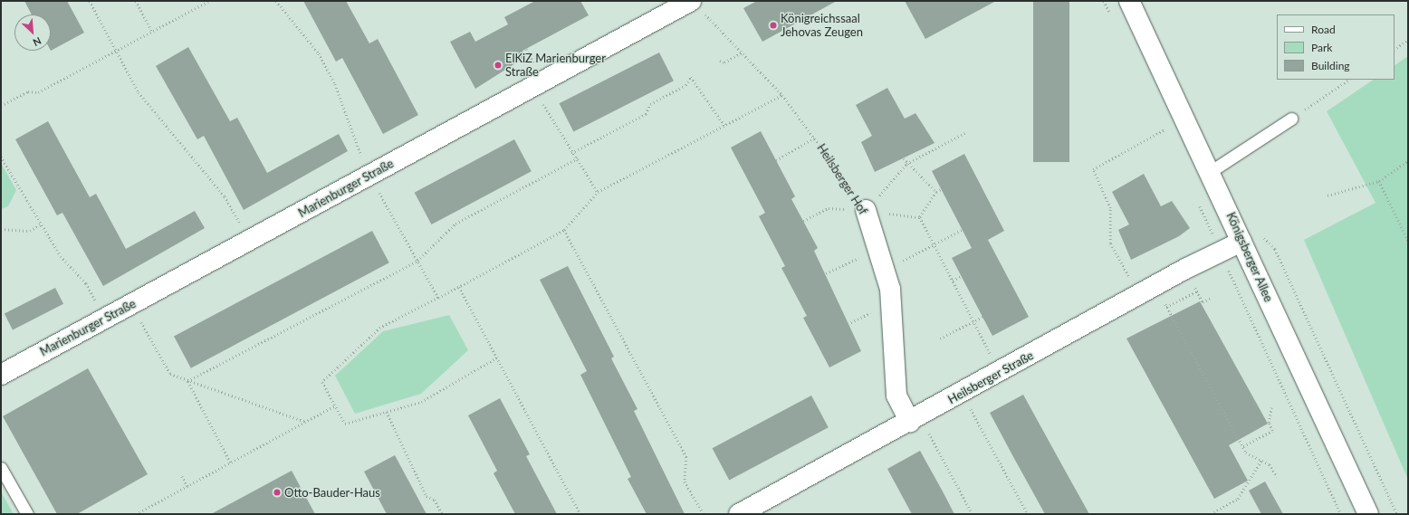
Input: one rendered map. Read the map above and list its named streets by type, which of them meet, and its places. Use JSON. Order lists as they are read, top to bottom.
{
  "streets": {
    "street": [
      "Heilsberger Hof",
      "Marienburger Straße",
      "Königsberger Allee",
      "Heilsberger Straße"
    ]
  },
  "crossings": [
    ["Heilsberger Hof", "Marienburger Straße"],
    ["Heilsberger Hof", "Heilsberger Straße"],
    ["Königsberger Allee", "Heilsberger Straße"]
  ],
  "places": ["Königreichssaal Jehovas Zeugen", "ElKiZ Marienburger Straße", "Otto-Bauder-Haus"],
  "legend": ["Road", "Park", "Building"],
  "north": "bottom right"
}
